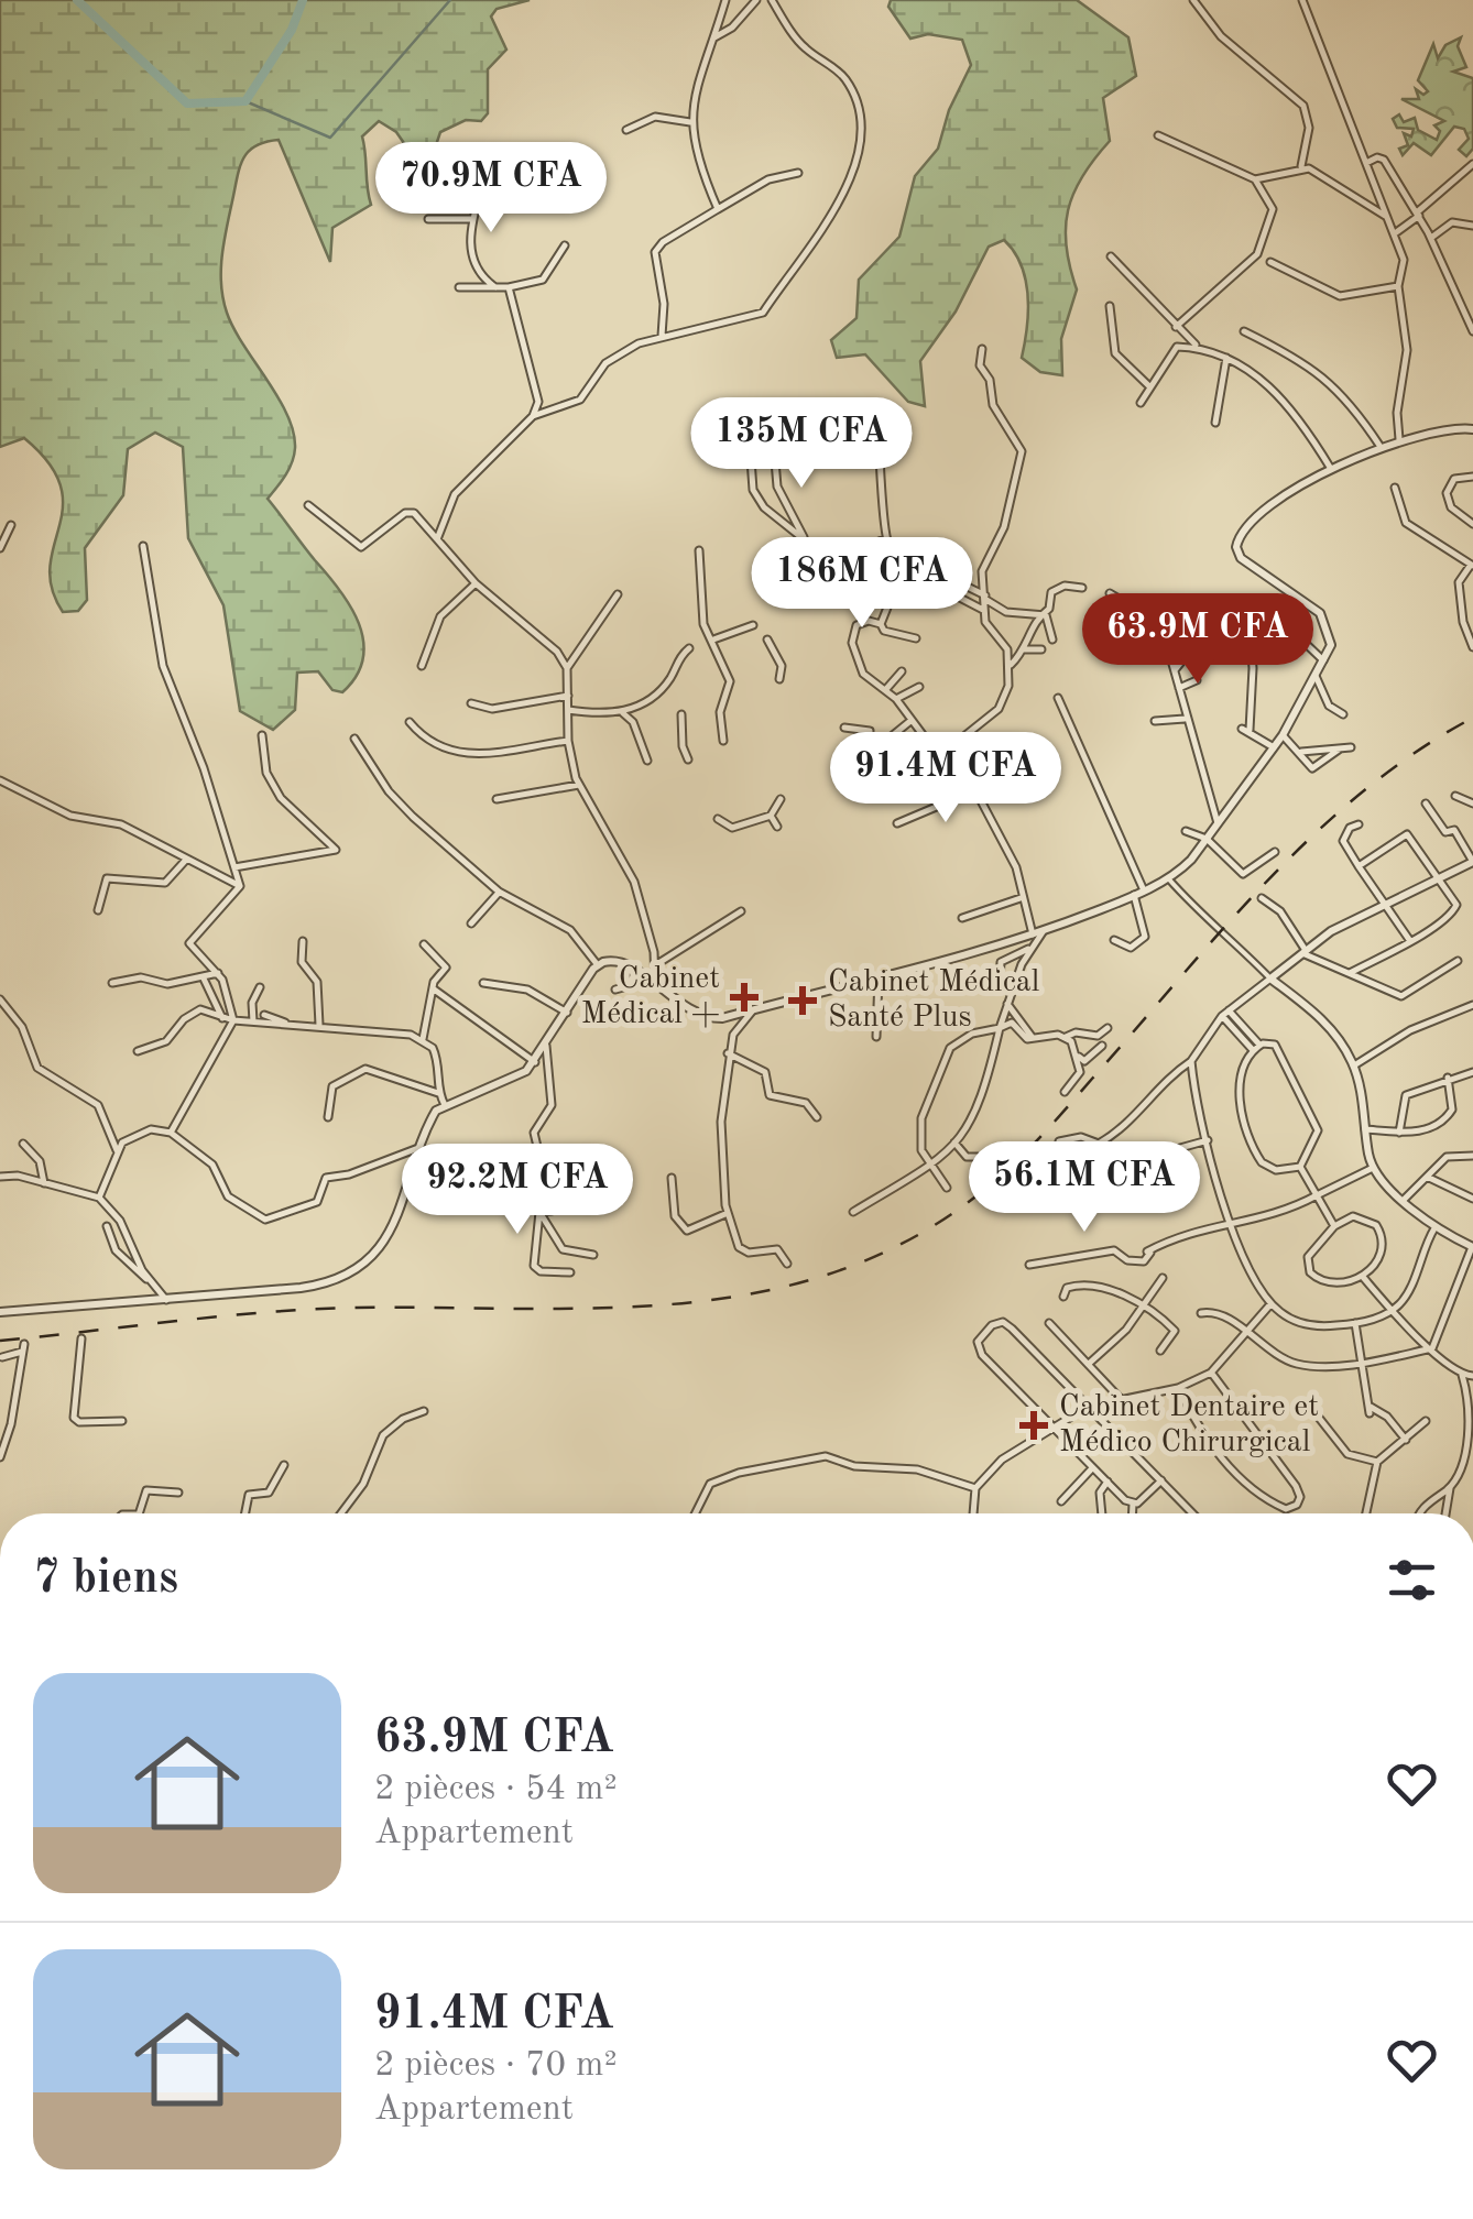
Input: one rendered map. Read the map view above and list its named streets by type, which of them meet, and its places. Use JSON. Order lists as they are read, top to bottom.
{
  "places": {
    "health": ["Cabinet Médical +", "Cabinet Médical Santé Plus", "Cabinet Dentaire et Médico Chirurgical"]
  },
  "page": {
    "price": [
      "70.9M CFA",
      "135M CFA",
      "186M CFA",
      "63.9M CFA",
      "91.4M CFA",
      "56.1M CFA",
      "92.2M CFA"
    ],
    "heading": "7 biens",
    "list": [
      {
        "name": "63.9M CFA",
        "note": "2 pièces · 54 m² · Appartement"
      },
      {
        "name": "91.4M CFA",
        "note": "2 pièces · 70 m² · Appartement"
      }
    ]
  }
}
